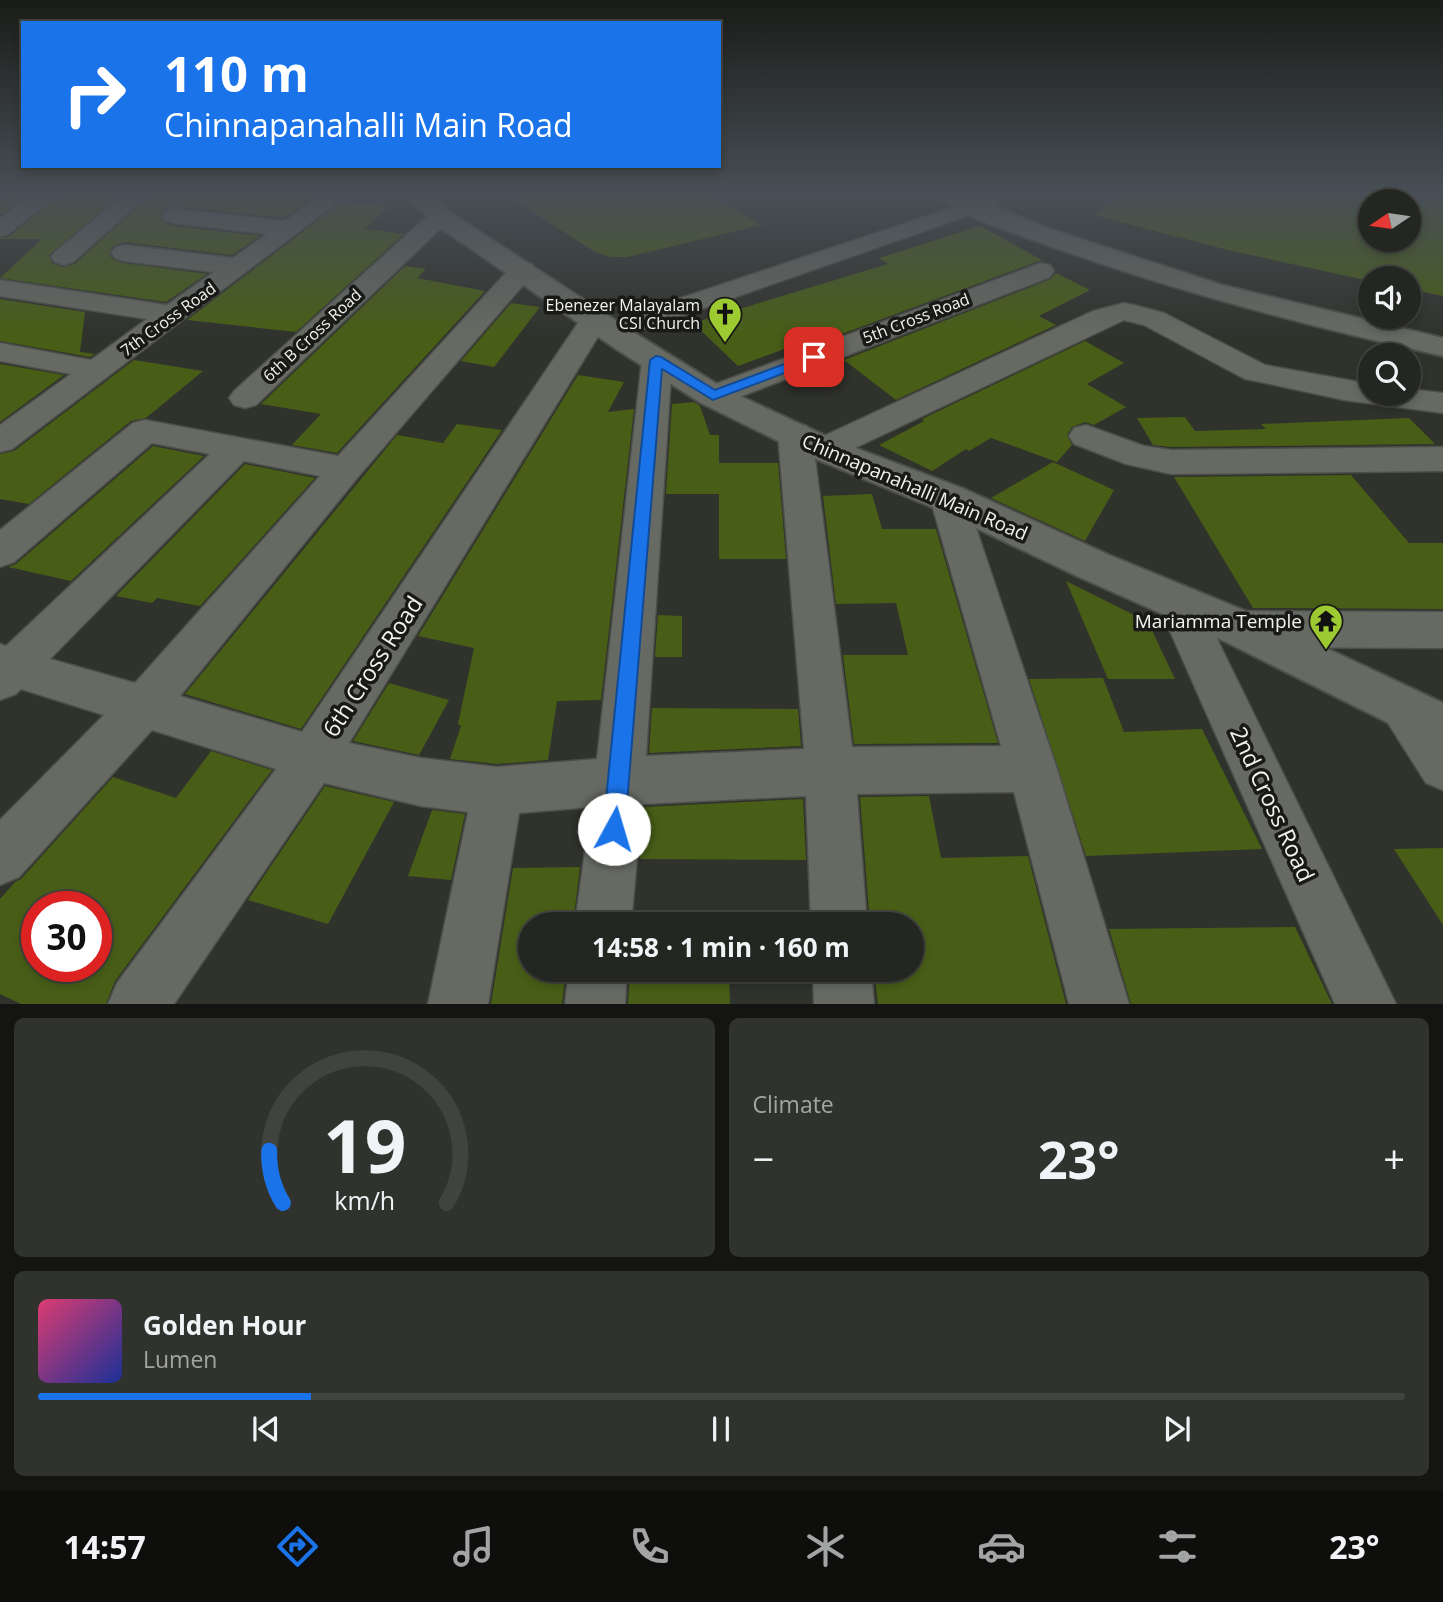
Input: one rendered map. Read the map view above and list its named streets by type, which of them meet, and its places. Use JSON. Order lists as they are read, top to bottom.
{
  "streets": {
    "street": [
      "5th Cross Road",
      "7th Cross Road",
      "6th B Cross Road",
      "Chinnapanahalli Main Road",
      "6th Cross Road",
      "2nd Cross Road"
    ]
  },
  "crossings": [
    ["5th Cross Road", "Chinnapanahalli Main Road"],
    ["Chinnapanahalli Main Road", "6th Cross Road"],
    ["Chinnapanahalli Main Road", "2nd Cross Road"]
  ],
  "places": {
    "church": ["Ebenezer Malayalam CSI Church"],
    "temple": ["Mariamma Temple"]
  },
  "north": "left",
  "page": {
    "turn": ["110 m", "Chinnapanahalli Main Road"],
    "limit": "30",
    "trip": "14:58 · 1 min · 160 m",
    "tile": "Climate",
    "heat": ["−", "23°", "+"],
    "song": ["Golden Hour", "Lumen"],
    "tabs": ["14:57", "23°"],
    "gauge": ["19", "km/h"]
  }
}
